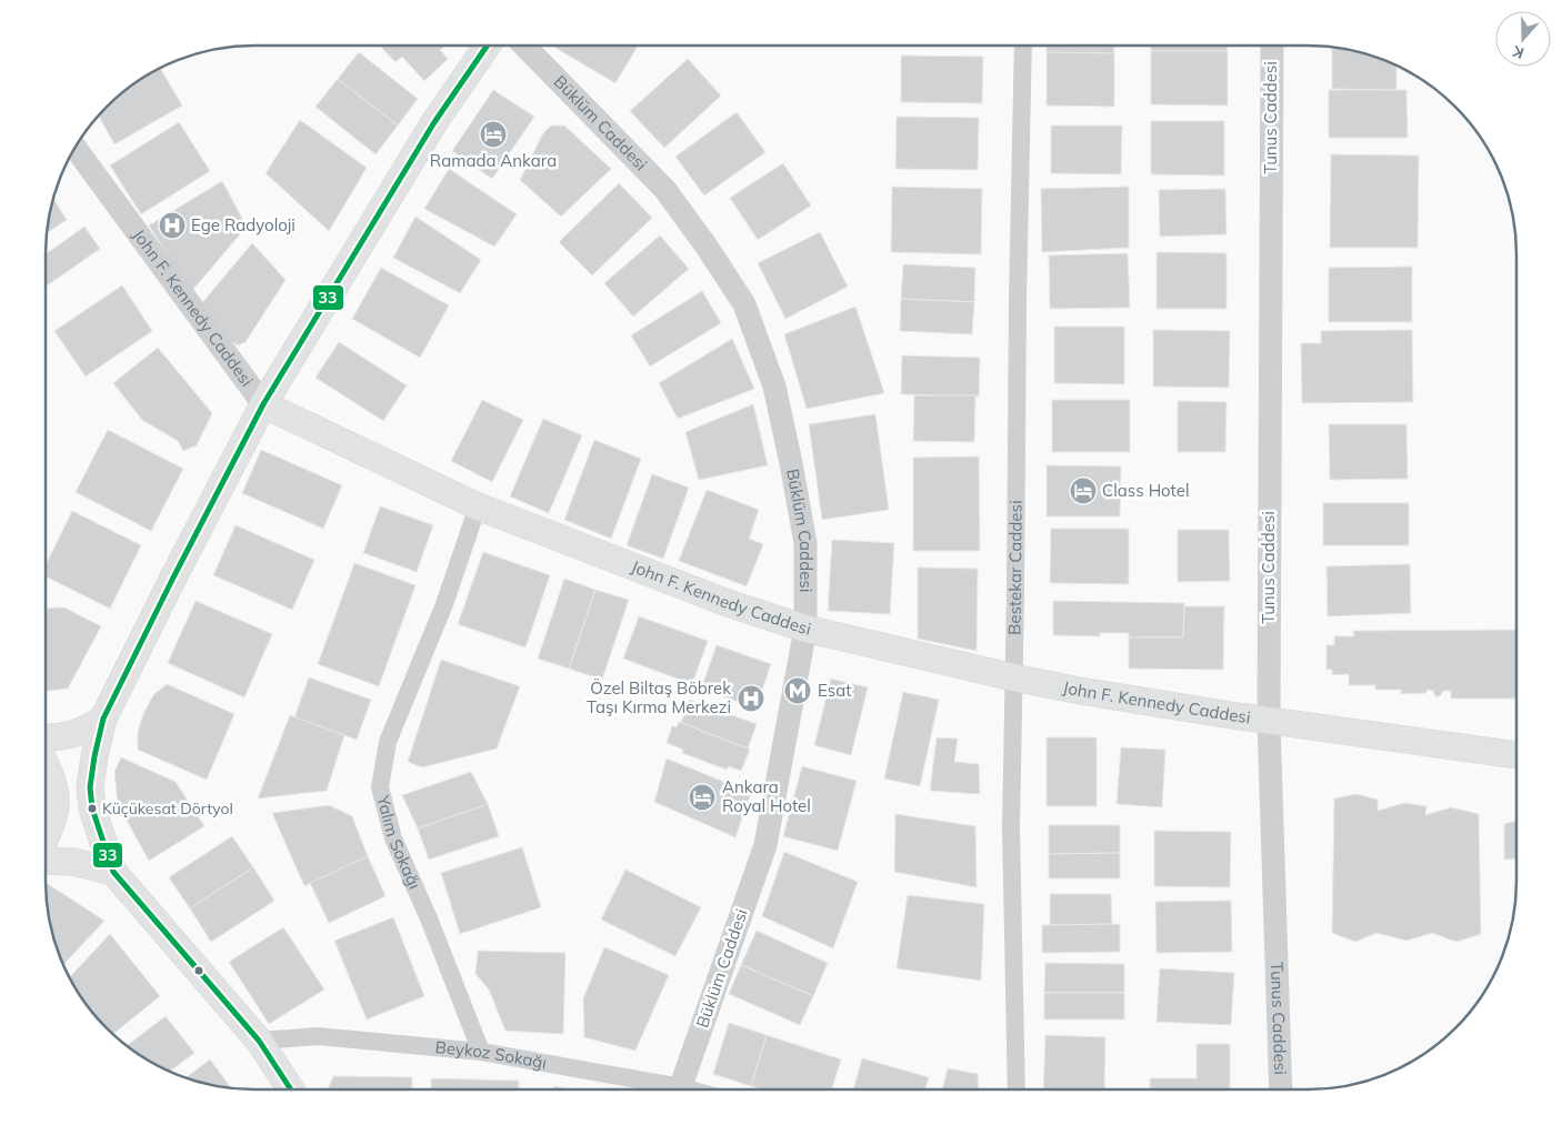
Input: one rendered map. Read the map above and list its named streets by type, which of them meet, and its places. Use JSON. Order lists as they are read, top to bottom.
{
  "streets": {
    "main road": ["John F. Kennedy Caddesi"],
    "street": [
      "Tunus Caddesi",
      "Büklüm Caddesi",
      "Bestekar Caddesi",
      "Yalım Sokağı",
      "Beykoz Sokağı"
    ]
  },
  "crossings": [
    ["Tunus Caddesi", "John F. Kennedy Caddesi"],
    ["Büklüm Caddesi", "John F. Kennedy Caddesi"],
    ["John F. Kennedy Caddesi", "Bestekar Caddesi"],
    ["John F. Kennedy Caddesi", "Yalım Sokağı"],
    ["Yalım Sokağı", "Beykoz Sokağı"]
  ],
  "places": {
    "hotel": ["Ramada Ankara", "Class Hotel", "Ankara Royal Hotel"],
    "hospital": ["Ege Radyoloji", "Özel Biltaş Böbrek Taşı Kırma Merkezi"],
    "metro station": ["Esat"],
    "other": ["Küçükesat Dörtyol"]
  },
  "lines": ["transit line 33"],
  "north": "bottom"
}
